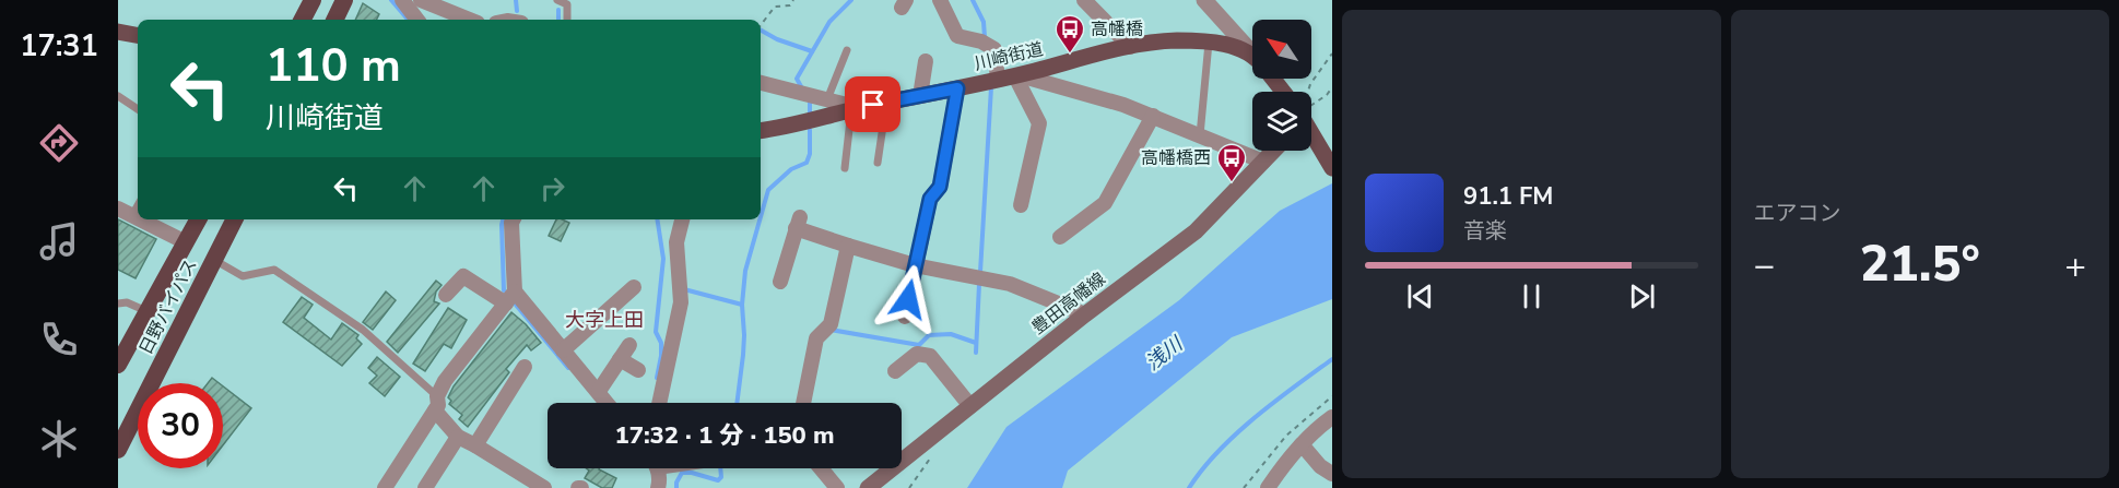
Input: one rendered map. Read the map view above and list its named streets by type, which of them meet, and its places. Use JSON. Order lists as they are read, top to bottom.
{
  "streets": {
    "highway": ["日野バイパス"],
    "main road": ["川崎街道", "豊田高幡線"]
  },
  "districts": ["大字上田"],
  "water": ["浅川"],
  "places": {
    "bus stop": ["高幡橋", "高幡橋西"]
  },
  "north": "top left",
  "page": {
    "tabs": "17:31",
    "tile": "エアコン",
    "turn": ["110 m", "川崎街道"],
    "song": ["91.1 FM", "音楽"],
    "heat": ["−", "21.5°", "+"],
    "limit": "30",
    "trip": "17:32 · 1 分 · 150 m"
  }
}
